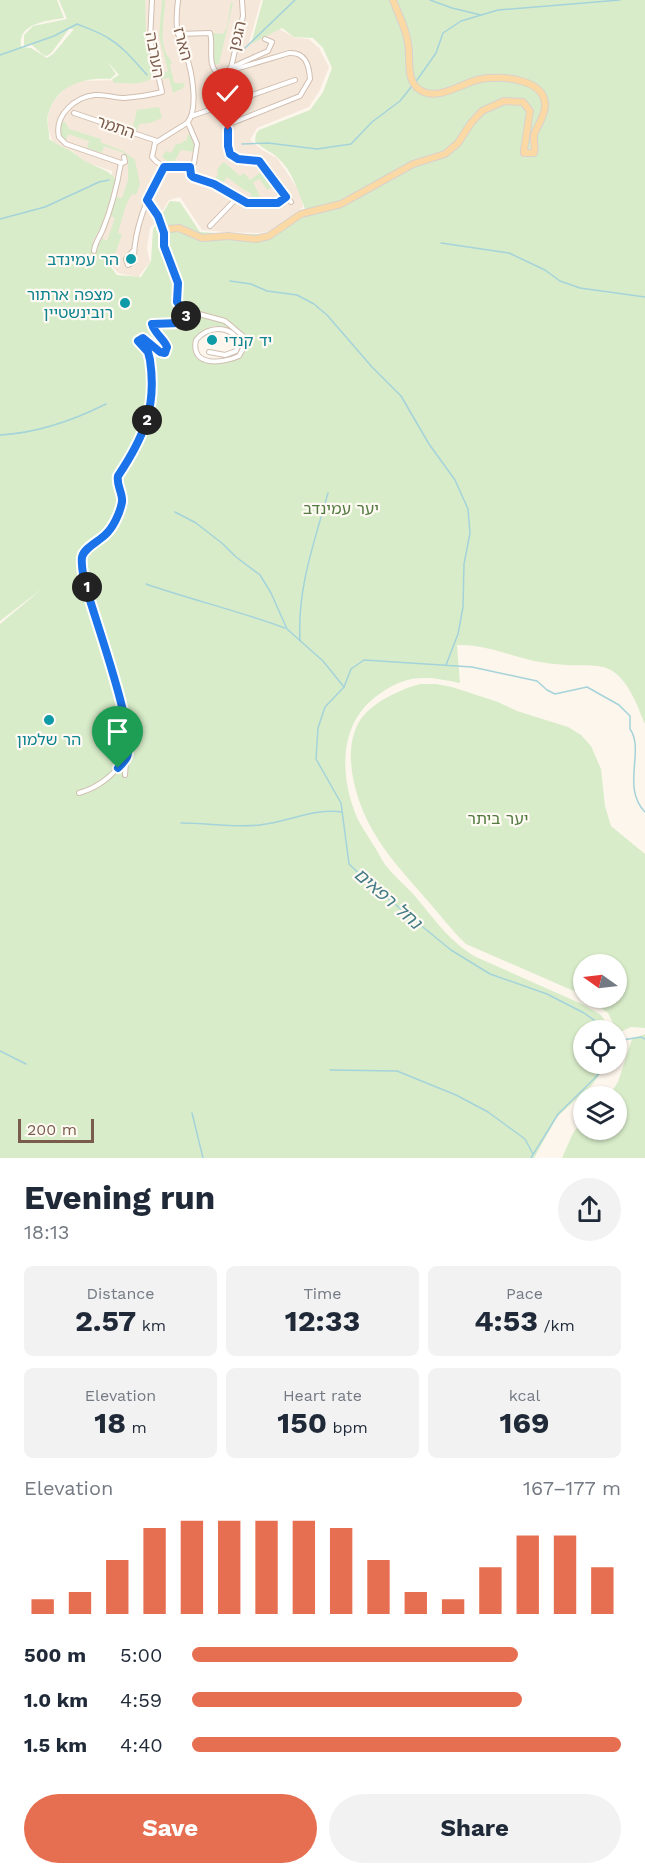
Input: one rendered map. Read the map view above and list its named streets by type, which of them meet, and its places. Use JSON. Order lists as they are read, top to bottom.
{
  "streets": {
    "street": [
      "הגפן",
      "הארז",
      "הערבה",
      "התמר"
    ]
  },
  "crossings": [
    ["הארז", "התמר"]
  ],
  "water": ["נחל רפאים"],
  "parks": ["יער עמינדב", "יער ביתר"],
  "places": [
    "הר עמינדב",
    "מצפה ארתור רובינשטיין",
    "יד קנדי",
    "הר שלמון"
  ],
  "scale_bar": "200 m",
  "north": "left",
  "page": {
    "pins": ["3", "2", "1"],
    "scale": "200 m",
    "heading": ["Evening run", "18:13"],
    "stats": [
      ["Distance", "2.57 km"],
      ["Time", "12:33"],
      ["Pace", "4:53 /km"],
      ["Elevation", "18 m"],
      ["Heart rate", "150 bpm"],
      ["kcal", "169"]
    ],
    "chart": ["Elevation", "167–177 m"],
    "list": [
      {
        "name": "500 m",
        "note": "5:00"
      },
      {
        "name": "1.0 km",
        "note": "4:59"
      },
      {
        "name": "1.5 km",
        "note": "4:40"
      }
    ],
    "buttons": ["Save", "Share"]
  }
}
